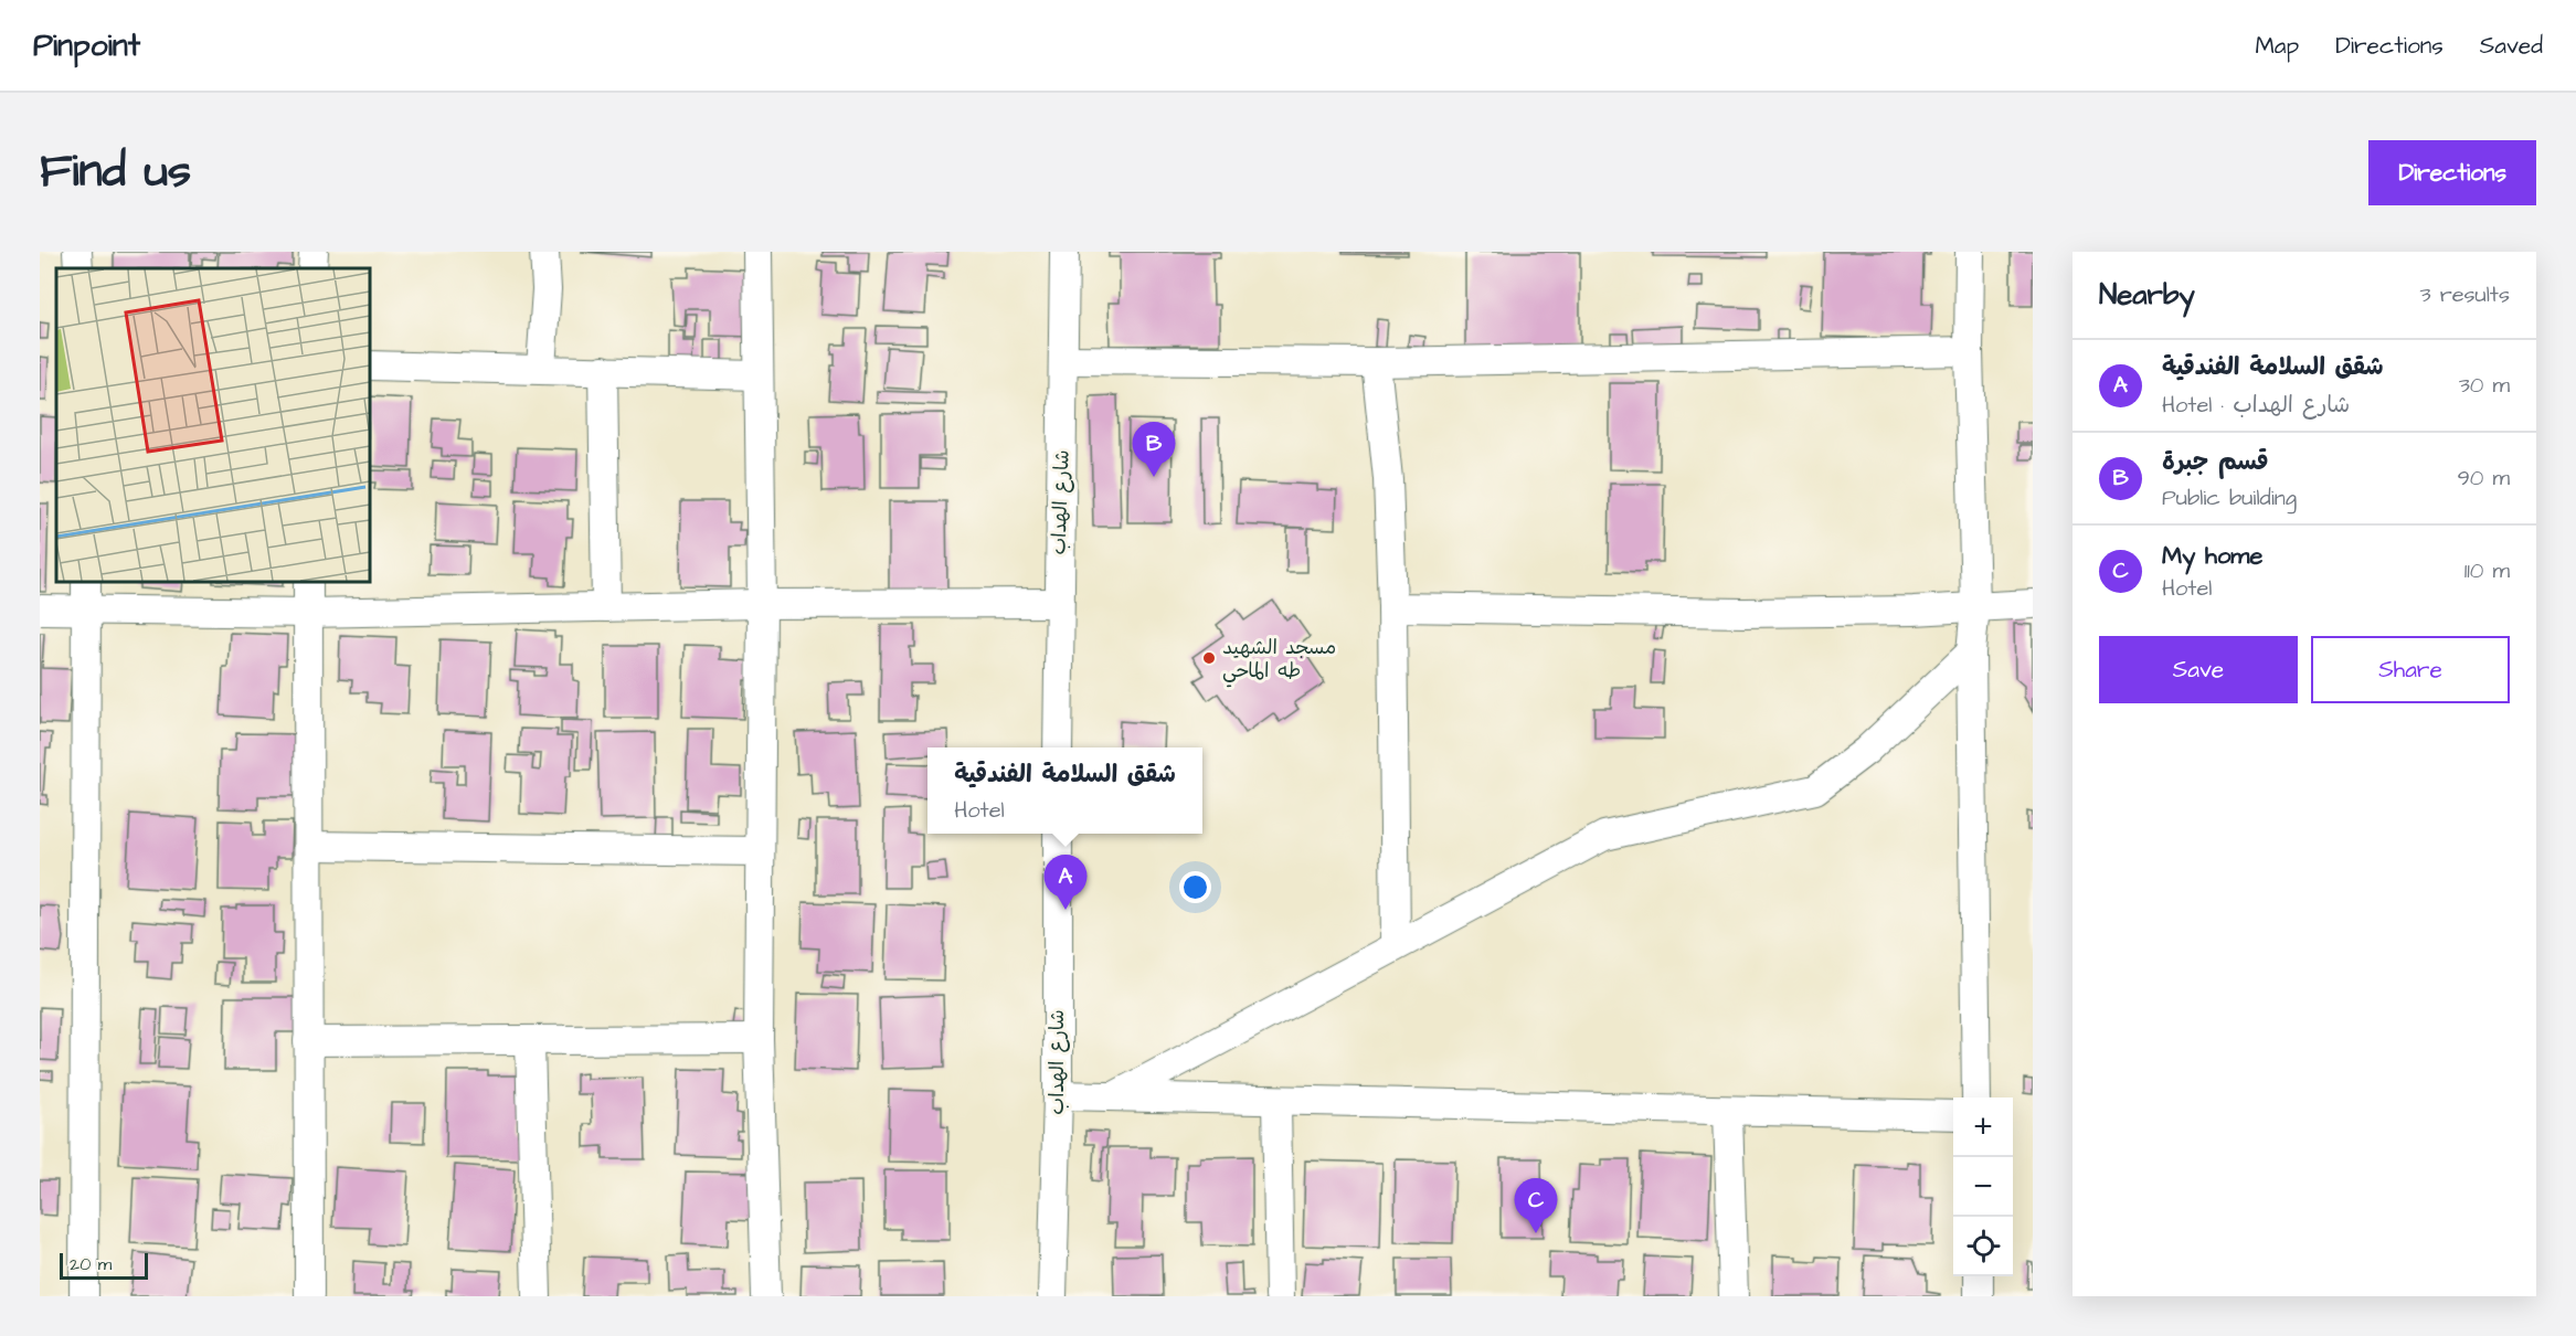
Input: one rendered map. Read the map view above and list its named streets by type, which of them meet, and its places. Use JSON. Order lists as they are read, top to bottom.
{
  "streets": {
    "street": ["شارع الهداب"]
  },
  "places": ["مسجد الشهيد طه الماحي"],
  "scale_bar": "20 m",
  "page": {
    "header": "Pinpoint",
    "nav": ["Map", "Directions", "Saved"],
    "title": "Find us",
    "buttons": [
      "Directions",
      ["Save", "Share"]
    ],
    "heading": ["Nearby", "3 results"],
    "list": [
      {
        "mark": "A",
        "name": "شقق السلامة الفندقية",
        "note": "Hotel · شارع الهداب",
        "value": "30 m"
      },
      {
        "mark": "B",
        "name": "قسم جبرة",
        "note": "Public building",
        "value": "90 m"
      },
      {
        "mark": "C",
        "name": "My home",
        "note": "Hotel",
        "value": "110 m"
      }
    ],
    "pins": ["B", "A", "C"],
    "popup": ["شقق السلامة الفندقية", "Hotel"],
    "map_buttons": ["+", "−"],
    "scale": "20 m"
  }
}
